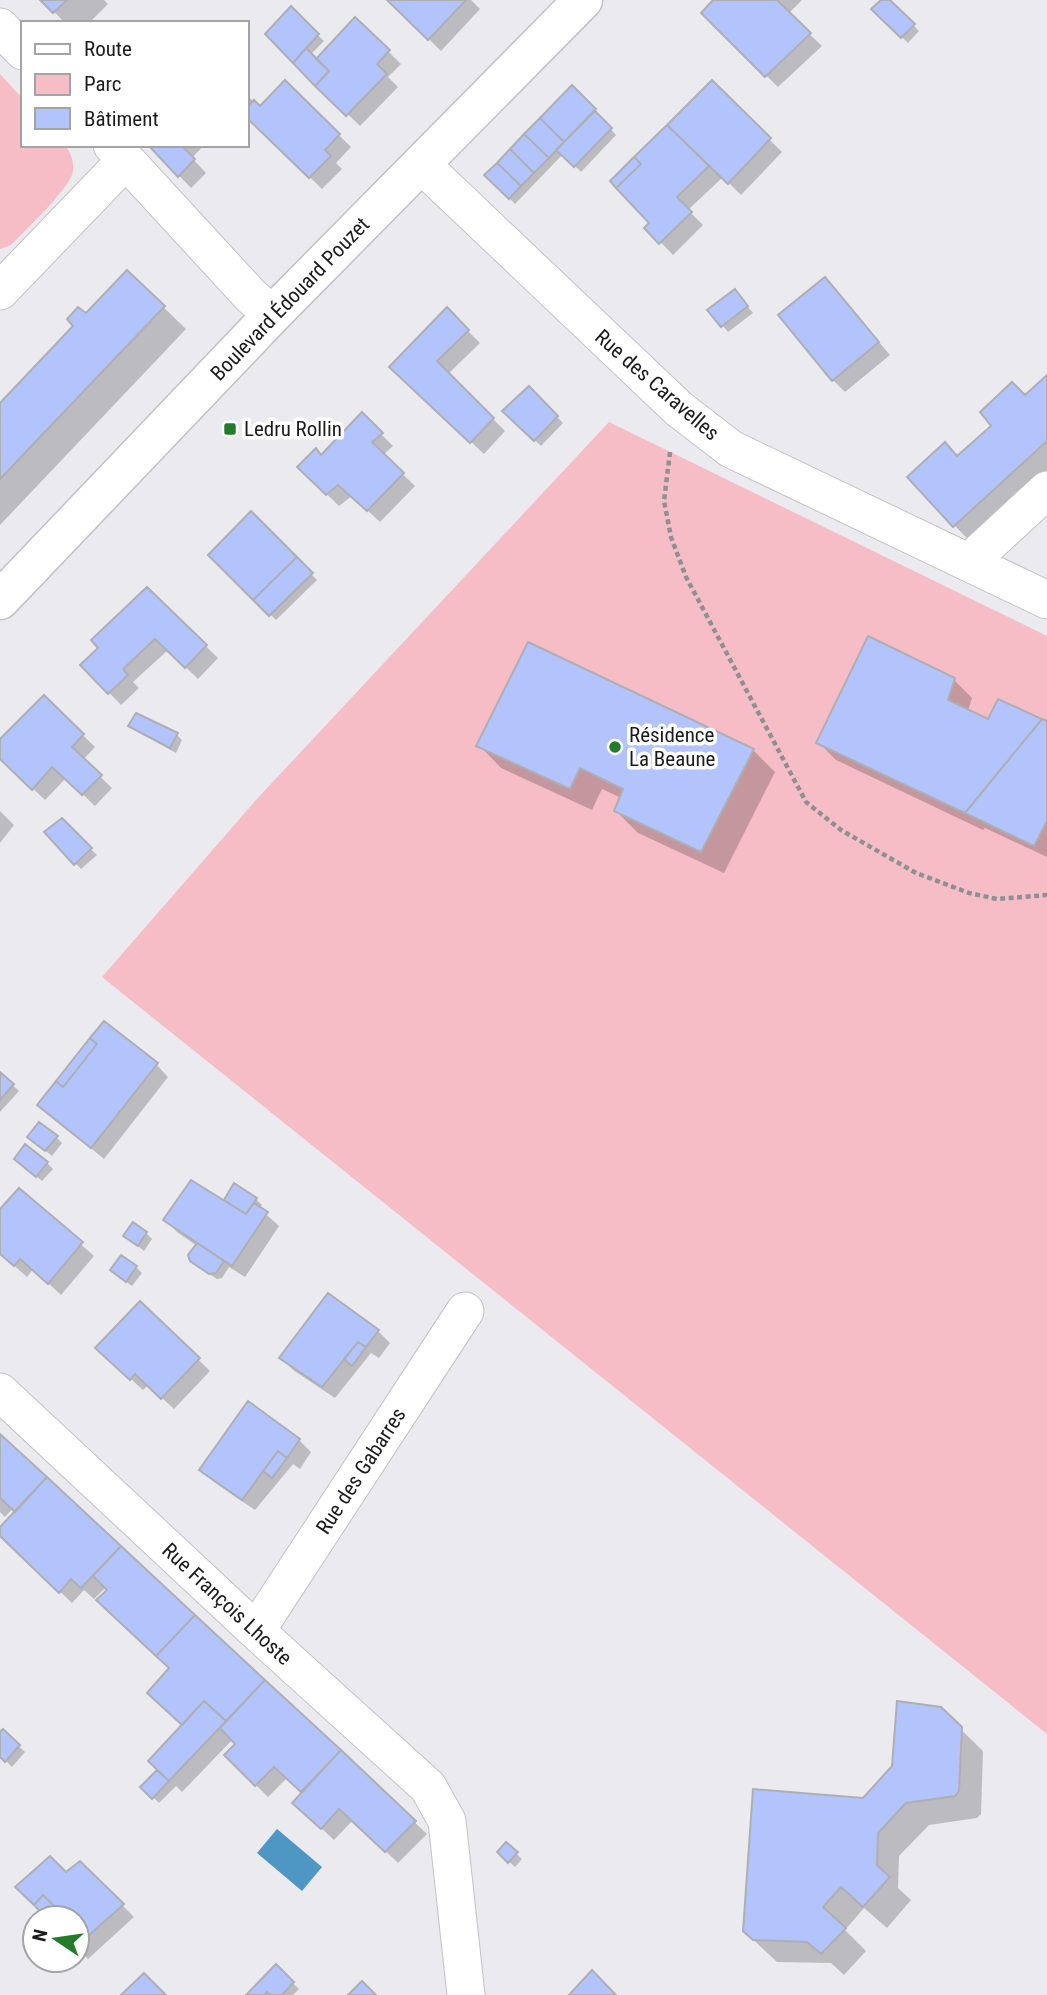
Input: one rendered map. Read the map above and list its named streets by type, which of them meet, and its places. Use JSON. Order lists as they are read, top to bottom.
{
  "streets": {
    "street": [
      "Boulevard Édouard Pouzet",
      "Rue des Caravelles",
      "Rue des Gabarres",
      "Rue François Lhoste"
    ]
  },
  "crossings": [
    ["Boulevard Édouard Pouzet", "Rue des Caravelles"],
    ["Rue des Gabarres", "Rue François Lhoste"]
  ],
  "places": {
    "transit": ["Ledru Rollin"],
    "other": ["Résidence La Beaune"]
  },
  "legend": ["Route", "Parc", "Bâtiment"],
  "north": "left"
}
